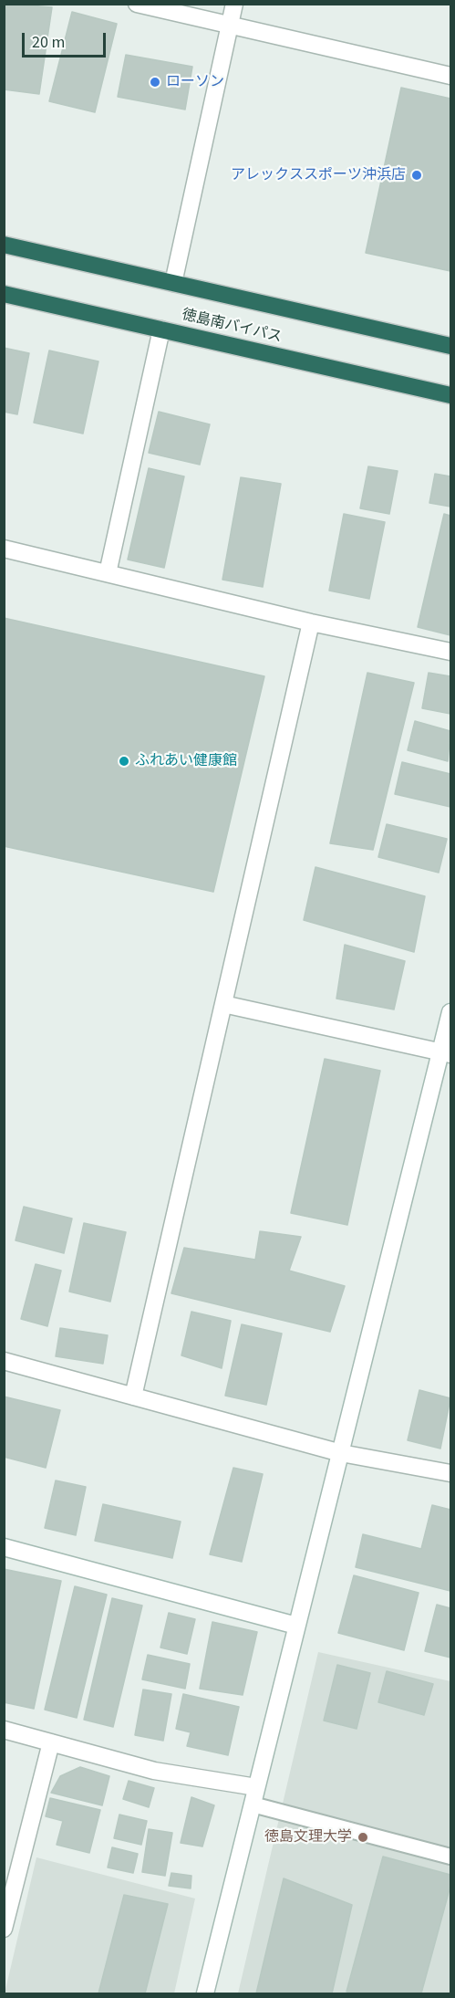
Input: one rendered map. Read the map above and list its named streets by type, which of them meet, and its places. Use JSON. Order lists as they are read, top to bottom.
{
  "streets": {
    "highway": ["徳島南バイパス"]
  },
  "places": [
    "ローソン",
    "アレックススポーツ沖浜店",
    "ふれあい健康館",
    "徳島文理大学"
  ],
  "scale_bar": "20 m"
}
